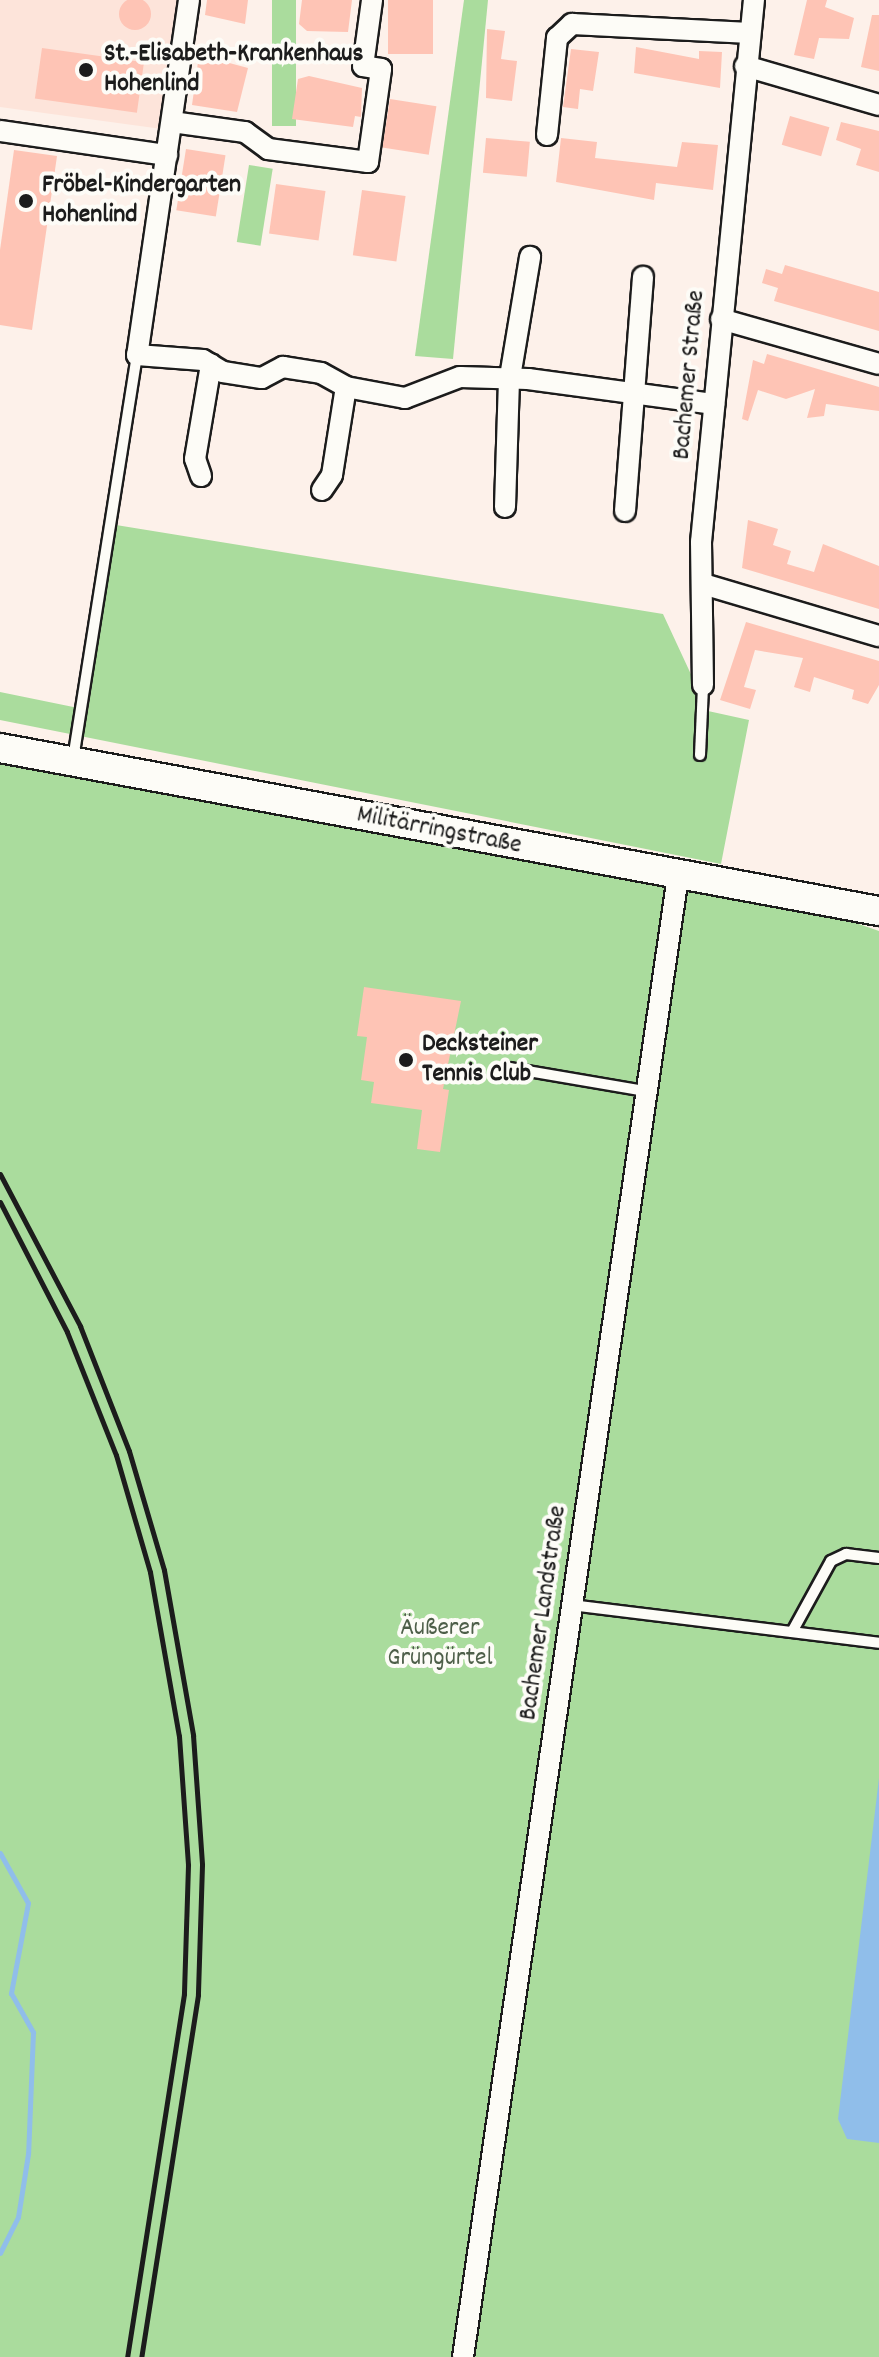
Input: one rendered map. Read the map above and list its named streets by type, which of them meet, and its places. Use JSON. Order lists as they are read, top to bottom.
{
  "streets": {
    "main road": ["Militärringstraße"],
    "street": ["Bachemer Straße", "Bachemer Landstraße"]
  },
  "crossings": [
    ["Militärringstraße", "Bachemer Landstraße"]
  ],
  "parks": ["Äußerer Grüngürtel"],
  "places": ["St.-Elisabeth-Krankenhaus Hohenlind", "Fröbel-Kindergarten Hohenlind", "Decksteiner Tennis Club"]
}
